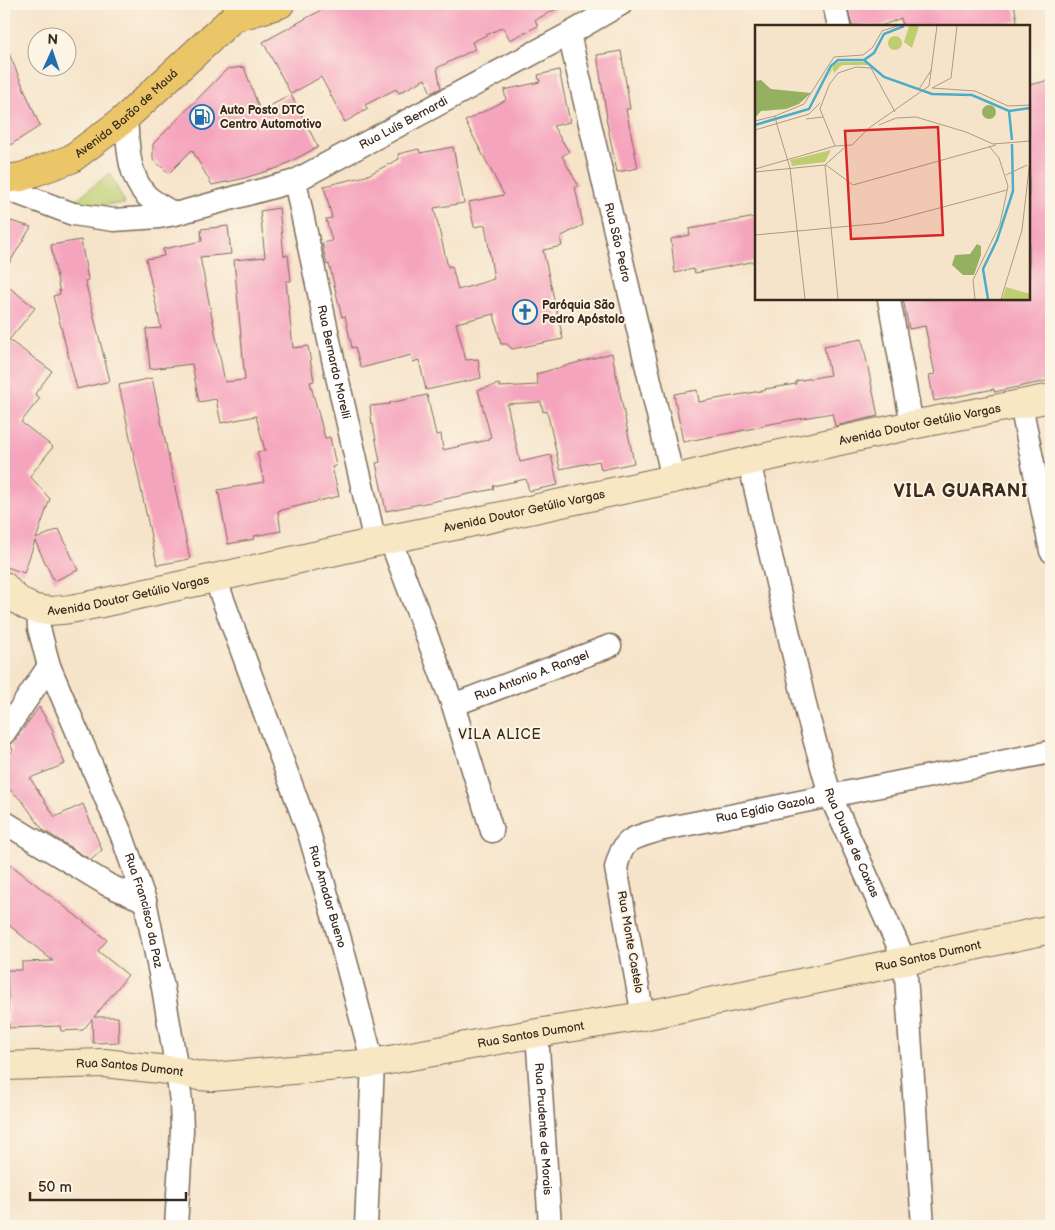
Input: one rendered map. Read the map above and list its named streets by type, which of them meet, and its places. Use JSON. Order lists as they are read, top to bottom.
{
  "streets": {
    "main road": ["Avenida Barão de Mauá"],
    "street": [
      "Rua Luís Bernardi",
      "Rua São Pedro",
      "Rua Bernardo Morelli",
      "Avenida Doutor Getúlio Vargas",
      "Rua Antonio A. Rangel",
      "Rua Egídio Gazola",
      "Rua Duque de Caxias",
      "Rua Amador Bueno",
      "Rua Francisco da Paz",
      "Rua Monte Castelo",
      "Rua Santos Dumont",
      "Rua Prudente de Morais"
    ]
  },
  "crossings": [
    ["Rua Luís Bernardi", "Rua São Pedro"],
    ["Rua Luís Bernardi", "Rua Bernardo Morelli"],
    ["Rua São Pedro", "Avenida Doutor Getúlio Vargas"],
    ["Rua Bernardo Morelli", "Avenida Doutor Getúlio Vargas"],
    ["Rua Bernardo Morelli", "Rua Antonio A. Rangel"],
    ["Avenida Doutor Getúlio Vargas", "Rua Duque de Caxias"],
    ["Avenida Doutor Getúlio Vargas", "Rua Amador Bueno"],
    ["Avenida Doutor Getúlio Vargas", "Rua Francisco da Paz"],
    ["Rua Egídio Gazola", "Rua Duque de Caxias"],
    ["Rua Egídio Gazola", "Rua Monte Castelo"],
    ["Rua Duque de Caxias", "Rua Santos Dumont"],
    ["Rua Amador Bueno", "Rua Santos Dumont"],
    ["Rua Francisco da Paz", "Rua Santos Dumont"],
    ["Rua Monte Castelo", "Rua Santos Dumont"],
    ["Rua Santos Dumont", "Rua Prudente de Morais"]
  ],
  "districts": ["VILA GUARANI", "VILA ALICE"],
  "places": {
    "fuel station": ["Auto Posto DTC Centro Automotivo"],
    "church": ["Paróquia São Pedro Apóstolo"]
  },
  "scale_bar": "50 m",
  "north": "top"
}
